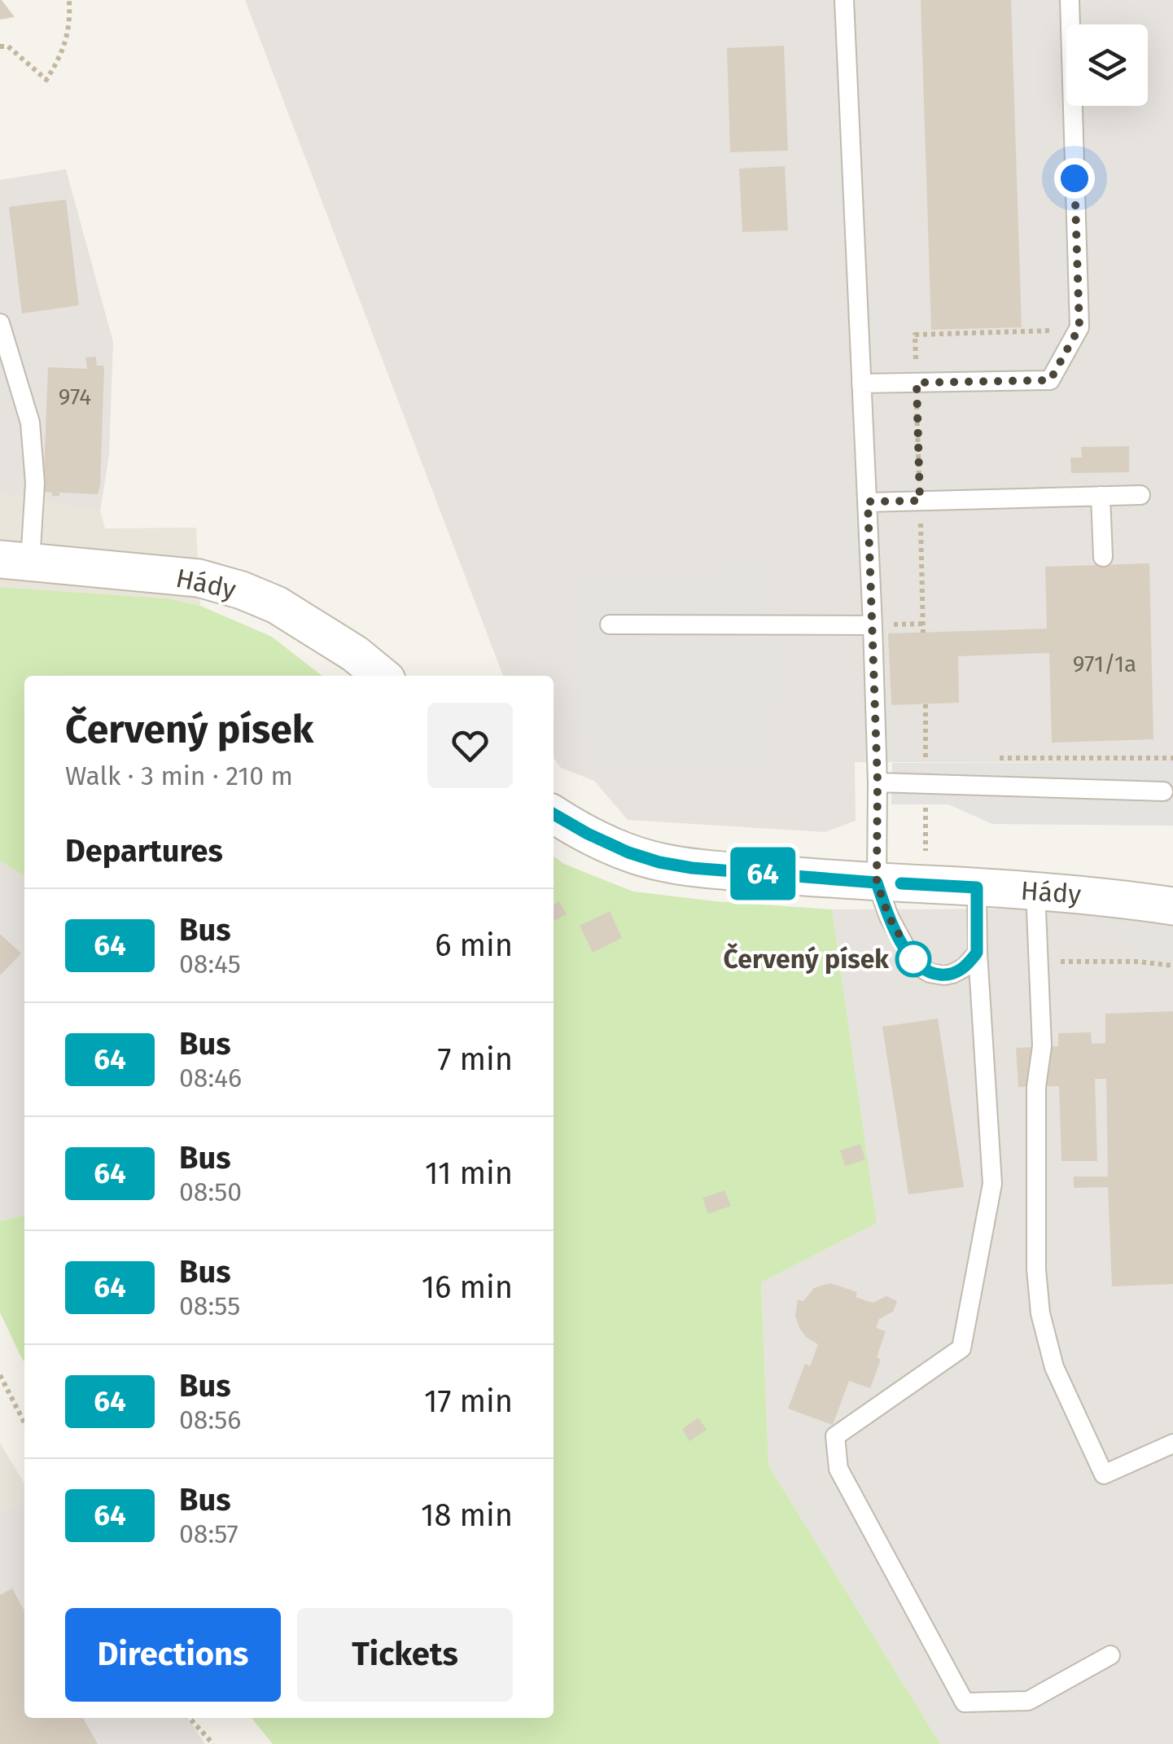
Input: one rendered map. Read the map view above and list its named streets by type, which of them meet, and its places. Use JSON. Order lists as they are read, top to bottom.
{
  "streets": {
    "street": ["Hády"]
  },
  "places": ["Červený písek"],
  "lines": ["bus line 64"],
  "house_numbers": ["974", "971/1a"],
  "page": {
    "on_map": "64",
    "heading": [
      ["Červený písek", "Walk · 3 min · 210 m"],
      "Departures"
    ],
    "list": [
      {
        "mark": "64",
        "name": "Bus",
        "note": "08:45",
        "value": "6 min"
      },
      {
        "mark": "64",
        "name": "Bus",
        "note": "08:46",
        "value": "7 min"
      },
      {
        "mark": "64",
        "name": "Bus",
        "note": "08:50",
        "value": "11 min"
      },
      {
        "mark": "64",
        "name": "Bus",
        "note": "08:55",
        "value": "16 min"
      },
      {
        "mark": "64",
        "name": "Bus",
        "note": "08:56",
        "value": "17 min"
      },
      {
        "mark": "64",
        "name": "Bus",
        "note": "08:57",
        "value": "18 min"
      }
    ],
    "buttons": ["Directions", "Tickets"]
  }
}
